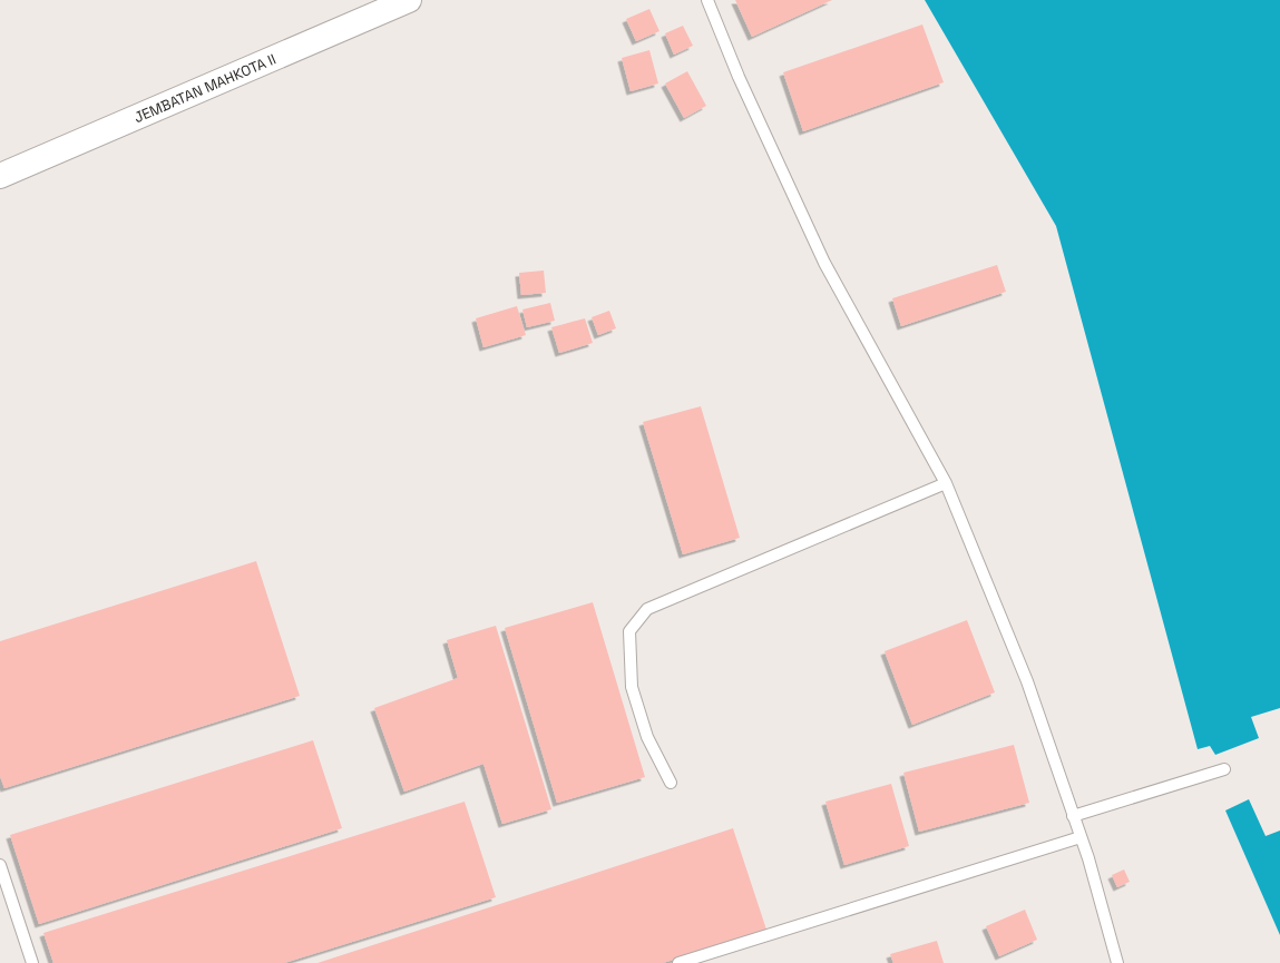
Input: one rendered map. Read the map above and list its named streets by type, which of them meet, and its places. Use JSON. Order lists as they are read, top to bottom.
{
  "streets": {
    "main road": ["JEMBATAN MAHKOTA II"]
  }
}
